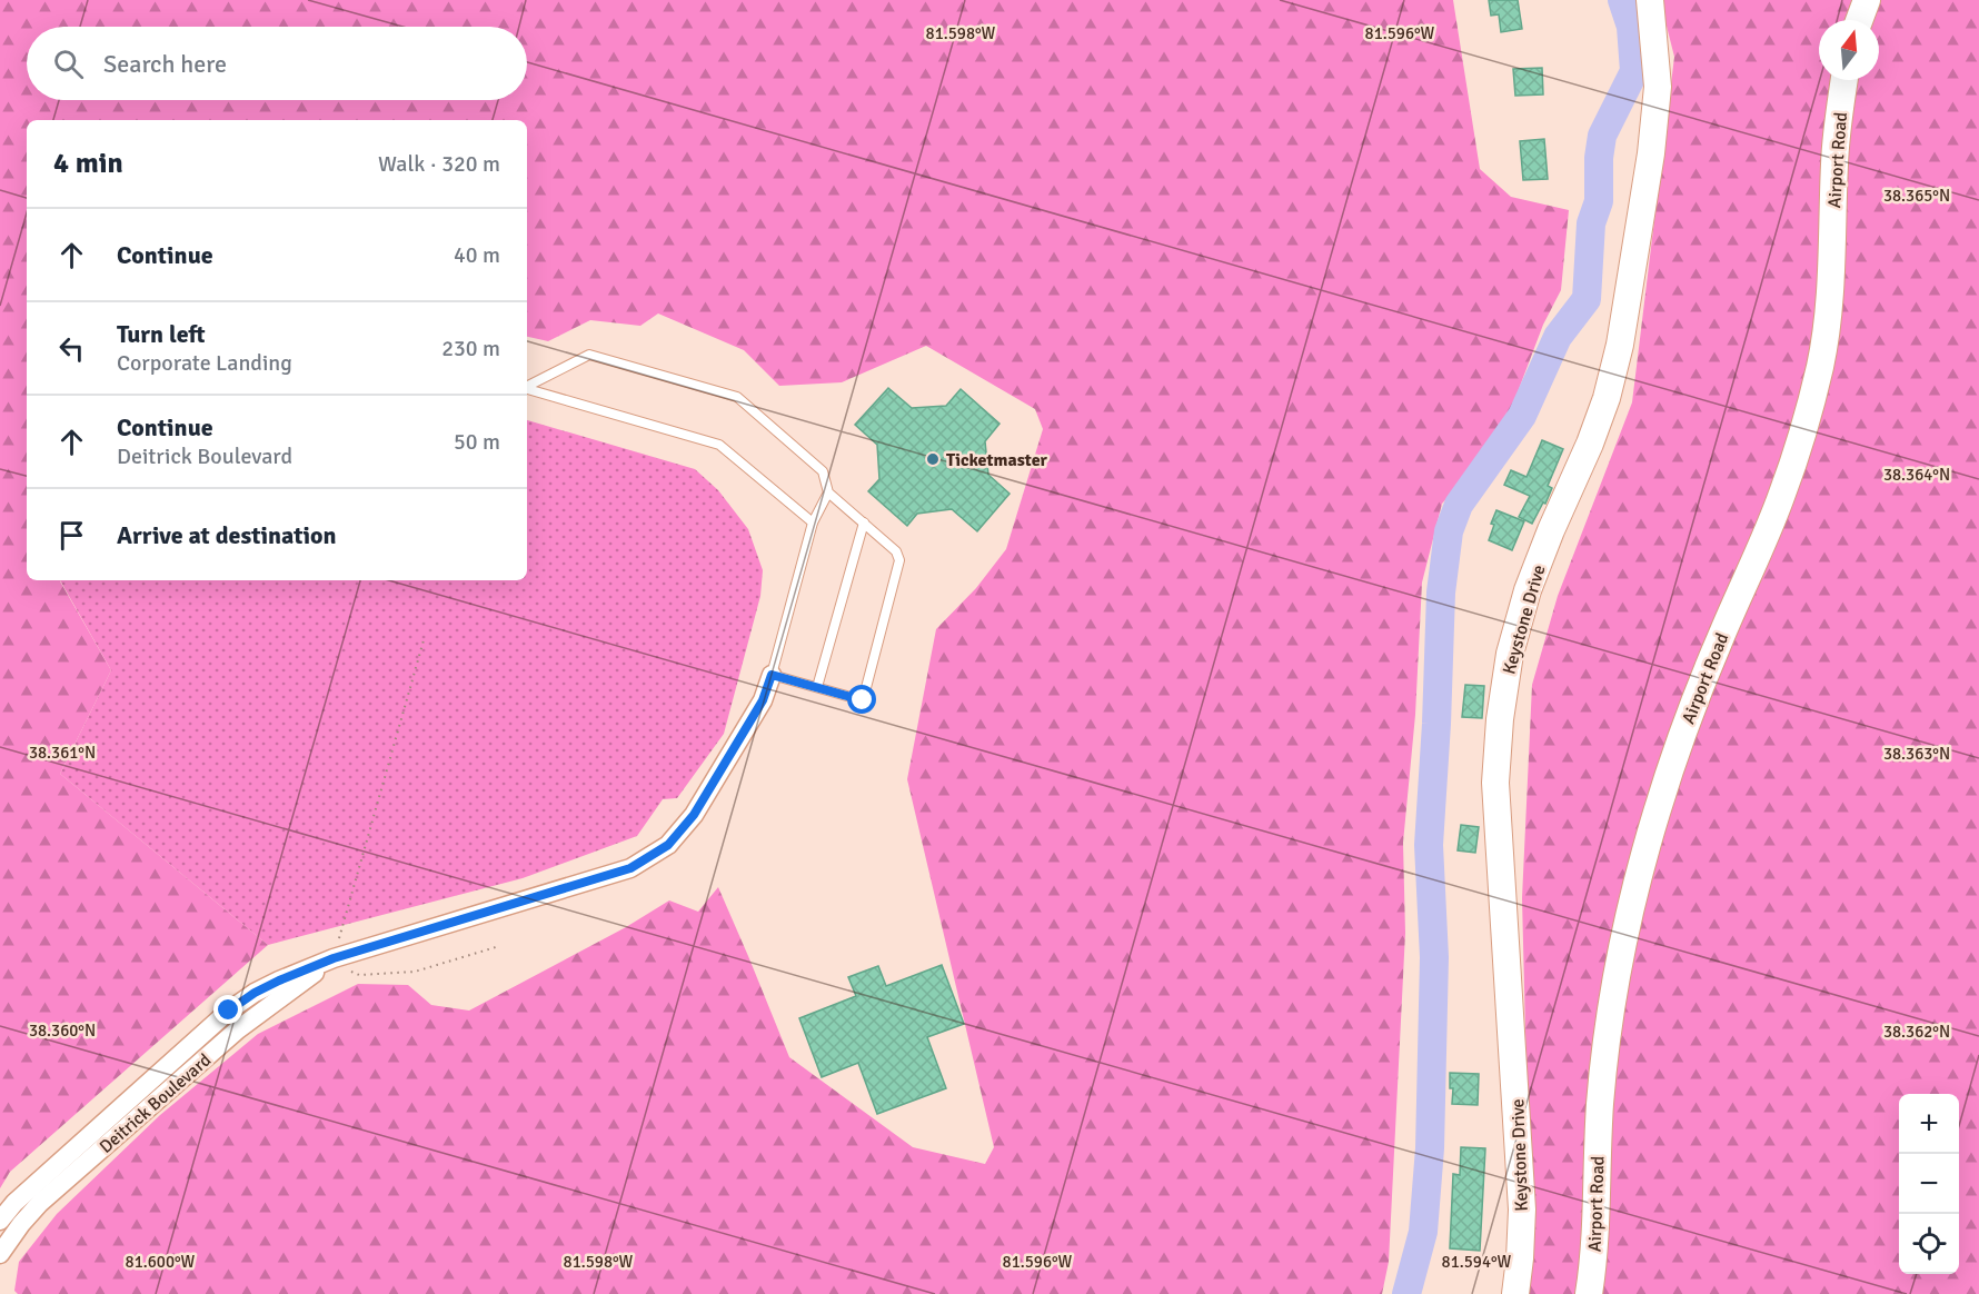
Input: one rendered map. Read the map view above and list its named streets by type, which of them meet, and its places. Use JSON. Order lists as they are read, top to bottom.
{
  "streets": {
    "street": ["Airport Road", "Keystone Drive", "Deitrick Boulevard"]
  },
  "places": ["Ticketmaster"],
  "north": "top",
  "page": {
    "search": "Search here",
    "heading": ["4 min", "Walk · 320 m"],
    "list": [
      ["Continue", "40 m"],
      ["Turn left", "Corporate Landing", "230 m"],
      ["Continue", "Deitrick Boulevard", "50 m"],
      "Arrive at destination"
    ],
    "map_buttons": ["+", "−"]
  },
  "coordinates": [
    "81.598°W",
    "81.596°W",
    "38.365°N",
    "38.364°N",
    "38.361°N",
    "38.363°N",
    "38.360°N",
    "38.362°N",
    "81.600°W",
    "81.594°W"
  ]
}
